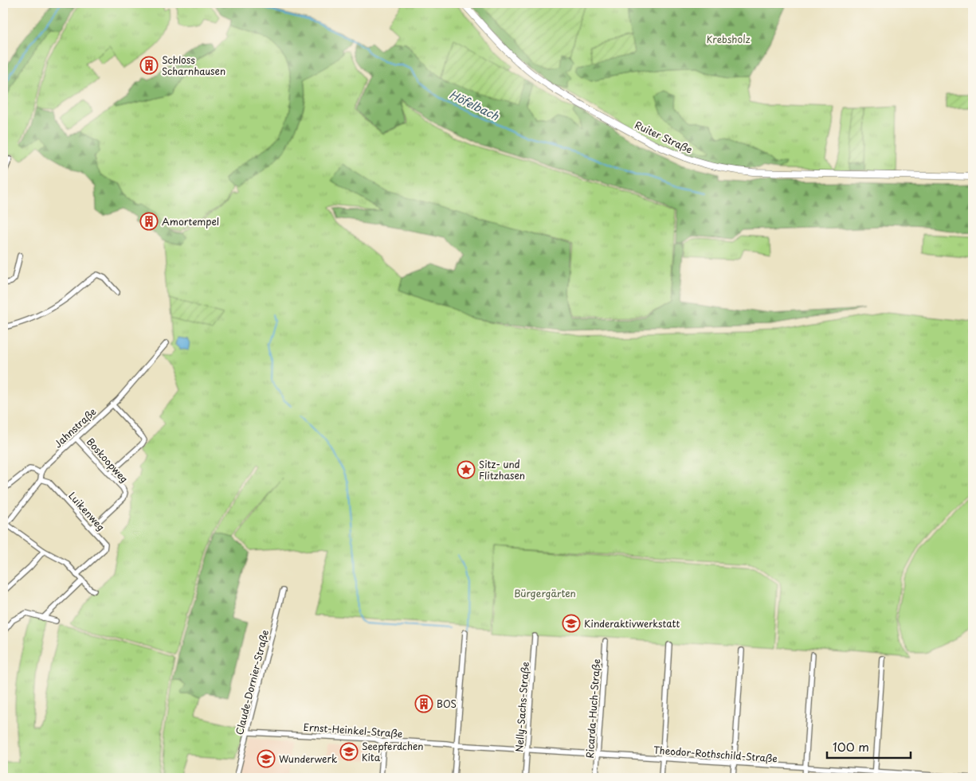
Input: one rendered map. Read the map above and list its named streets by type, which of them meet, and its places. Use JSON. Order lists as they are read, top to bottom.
{
  "streets": {
    "main road": ["Ruiter Straße"],
    "street": [
      "Jahnstraße",
      "Boskoopweg",
      "Luikenweg",
      "Claude-Dornier-Straße",
      "Nelly-Sachs-Straße",
      "Ricarda-Huch-Straße",
      "Ernst-Heinkel-Straße",
      "Theodor-Rothschild-Straße"
    ]
  },
  "crossings": [
    ["Jahnstraße", "Boskoopweg"],
    ["Jahnstraße", "Luikenweg"],
    ["Boskoopweg", "Luikenweg"],
    ["Claude-Dornier-Straße", "Ernst-Heinkel-Straße"],
    ["Nelly-Sachs-Straße", "Theodor-Rothschild-Straße"],
    ["Ricarda-Huch-Straße", "Theodor-Rothschild-Straße"],
    ["Ernst-Heinkel-Straße", "Theodor-Rothschild-Straße"]
  ],
  "water": ["Höfelbach"],
  "parks": ["Krebsholz", "Bürgergärten"],
  "places": {
    "building": ["Schloss Scharnhausen", "Amortempel", "BOS"],
    "place": ["Sitz- und Flitzhasen"],
    "school or university": ["Kinderaktivwerkstatt", "Seepferdchen Kita", "Wunderwerk"]
  },
  "scale_bar": "100 m"
}
